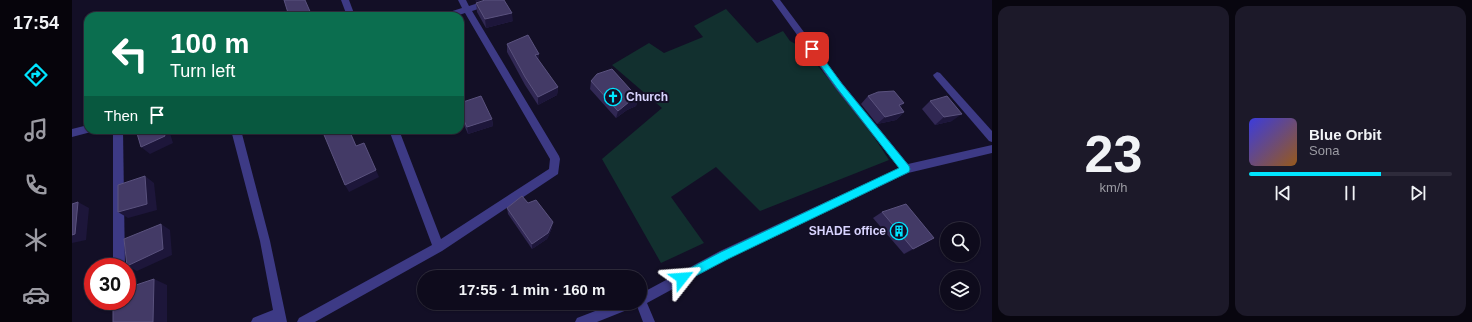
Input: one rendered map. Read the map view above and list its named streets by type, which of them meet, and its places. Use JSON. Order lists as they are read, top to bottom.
{
  "places": {
    "church": ["Church"],
    "building": ["SHADE office"]
  },
  "page": {
    "tabs": "17:54",
    "tile": ["23", "km/h"],
    "turn": ["100 m", "Turn left"],
    "then": "Then",
    "song": ["Blue Orbit", "Sona"],
    "limit": "30",
    "trip": "17:55 · 1 min · 160 m"
  }
}
